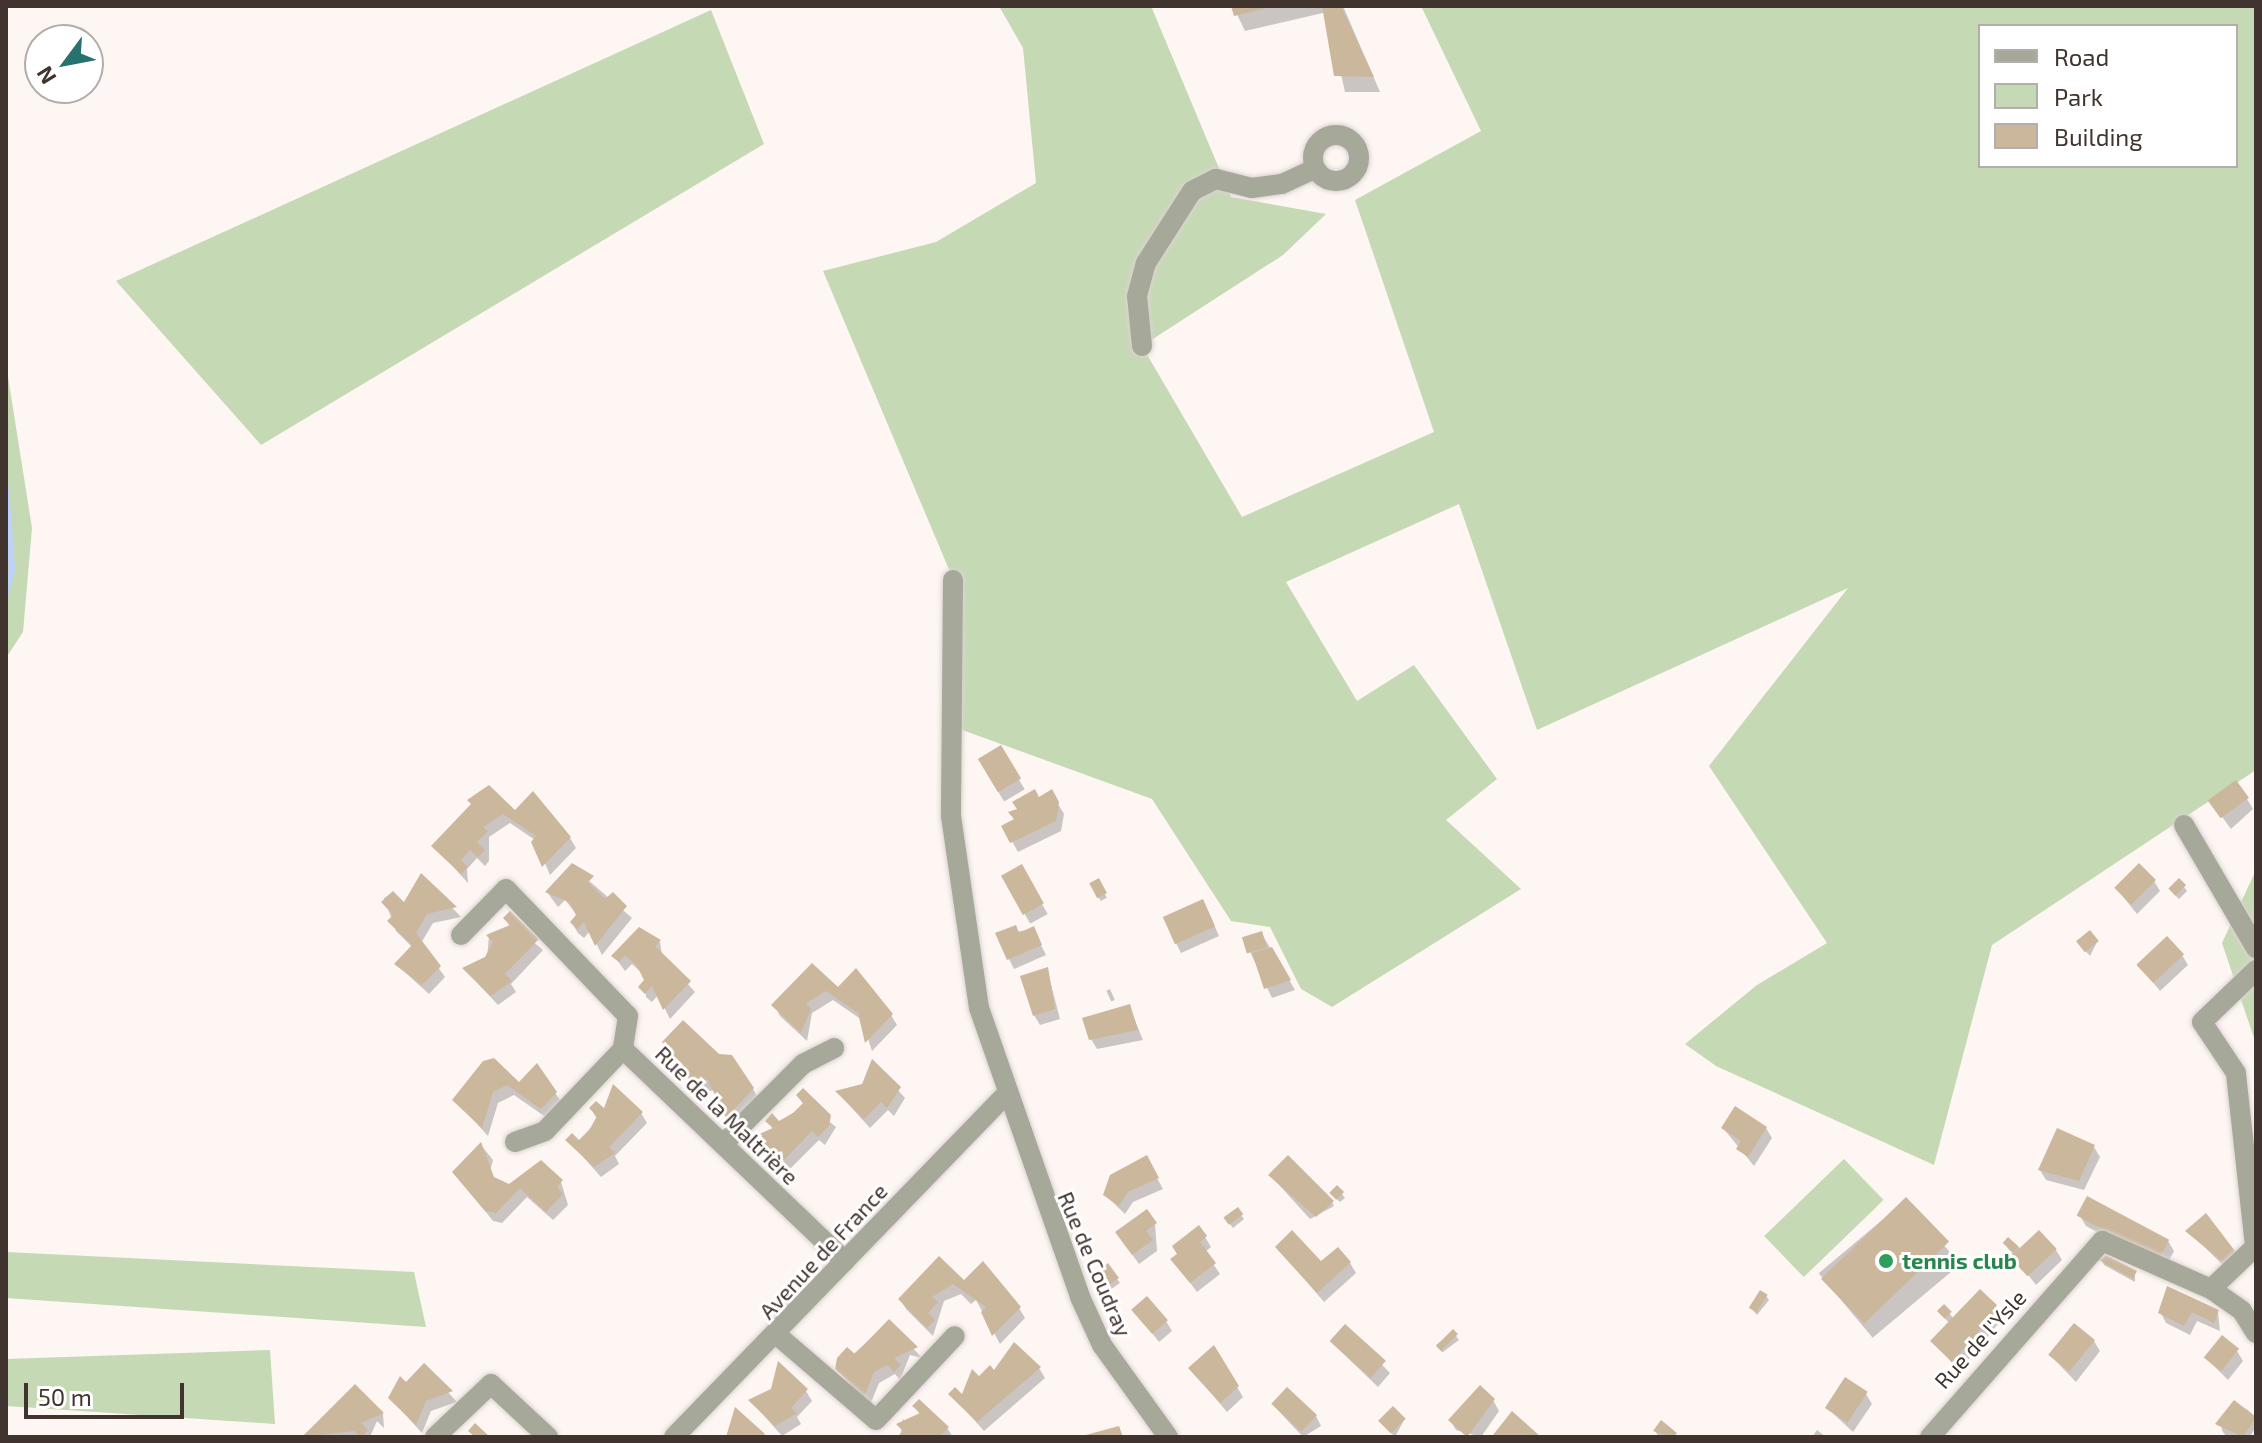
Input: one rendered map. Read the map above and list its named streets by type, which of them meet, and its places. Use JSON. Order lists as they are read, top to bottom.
{
  "streets": {
    "street": [
      "Rue de la Maltrière",
      "Avenue de France",
      "Rue de Coudray",
      "Rue de l'Ysle"
    ]
  },
  "crossings": [
    ["Rue de la Maltrière", "Avenue de France"],
    ["Avenue de France", "Rue de Coudray"]
  ],
  "places": ["tennis club"],
  "legend": ["Road", "Park", "Building"],
  "scale_bar": "50 m",
  "north": "bottom left"
}
